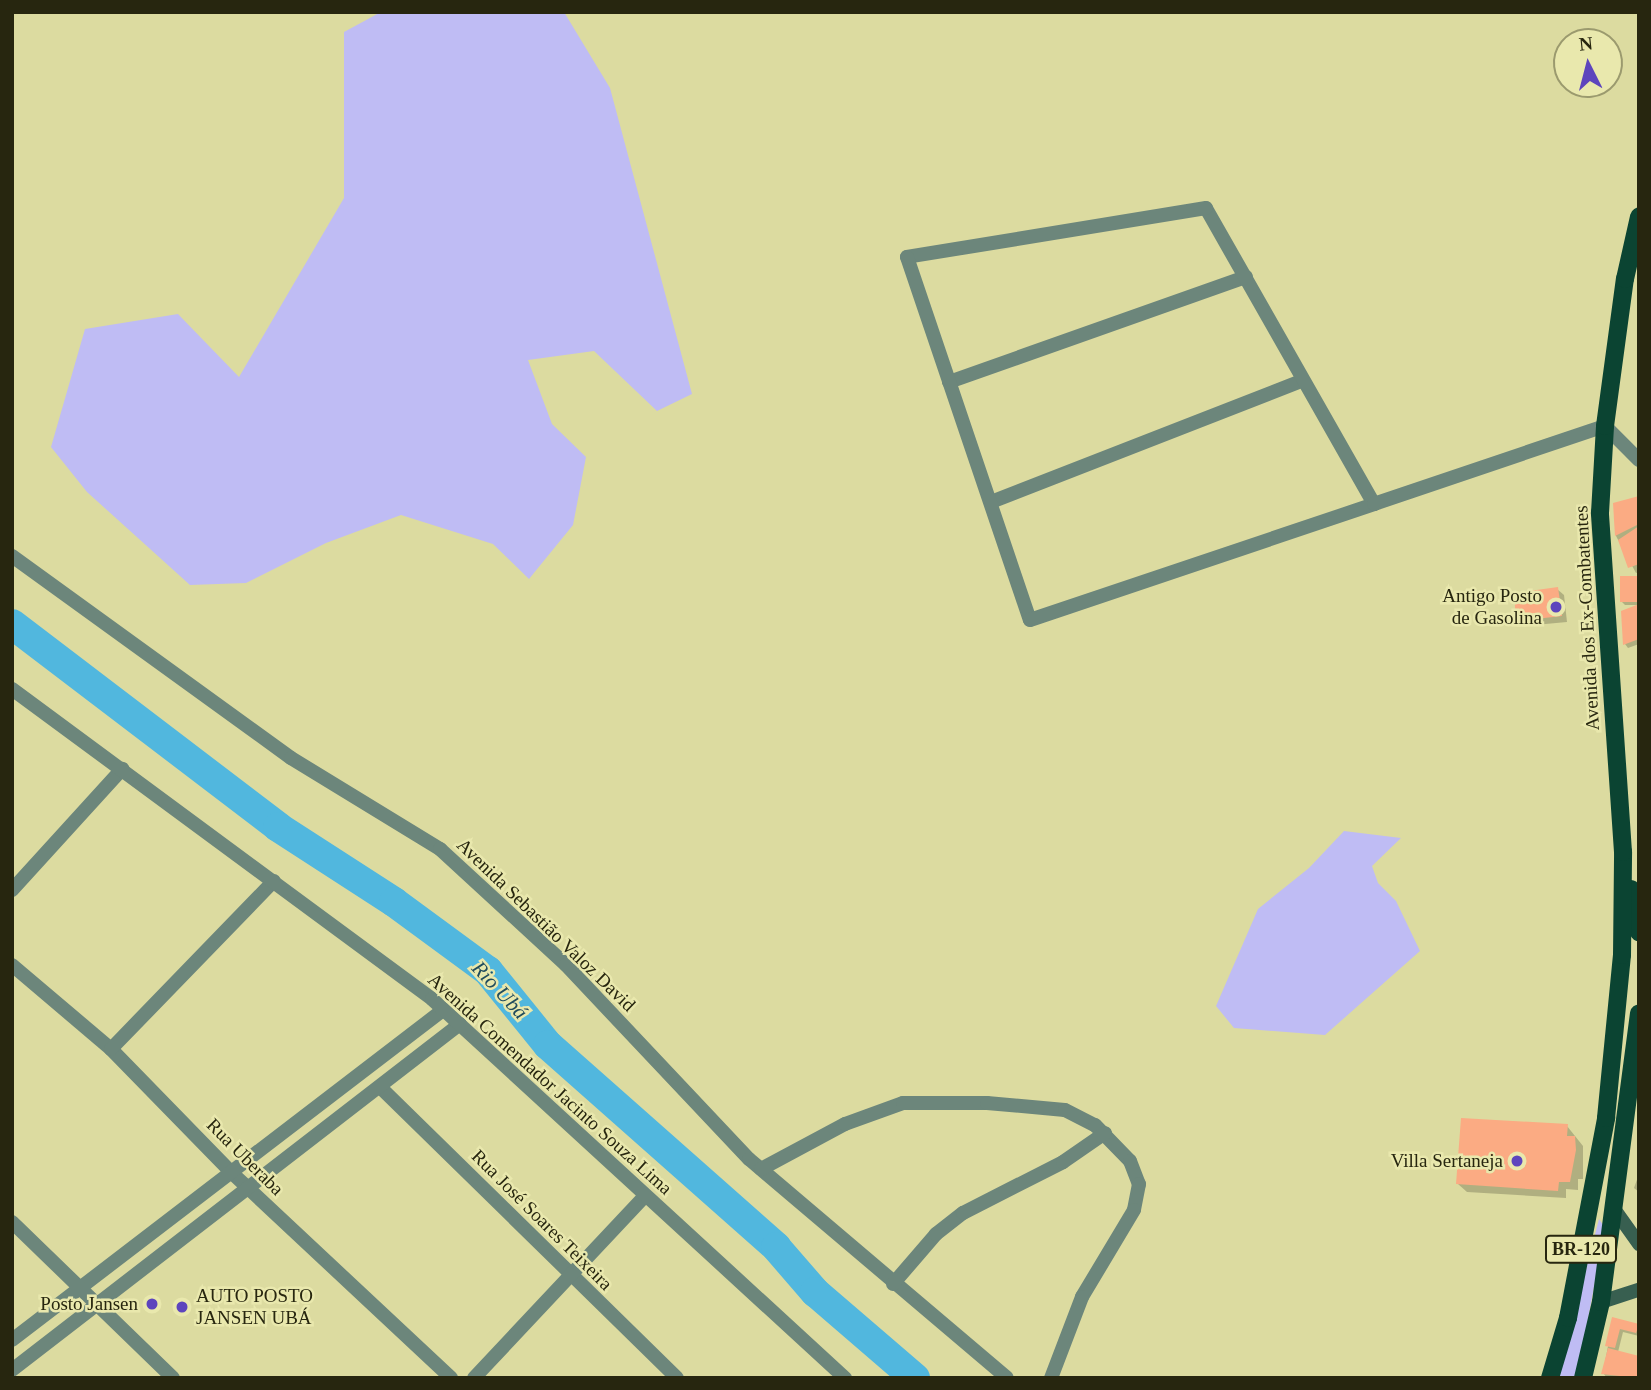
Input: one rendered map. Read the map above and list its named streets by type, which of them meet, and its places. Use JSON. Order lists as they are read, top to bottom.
{
  "streets": {
    "main road": ["Avenida dos Ex-Combatentes", "BR-120"],
    "street": [
      "Avenida Sebastião Valoz David",
      "Avenida Comendador Jacinto Souza Lima",
      "Rua Uberaba",
      "Rua José Soares Teixeira"
    ]
  },
  "water": ["Rio Ubá"],
  "places": [
    "Antigo Posto de Gasolina",
    "Villa Sertaneja",
    "Posto Jansen",
    "AUTO POSTO JANSEN UBÁ"
  ],
  "north": "top"
}
